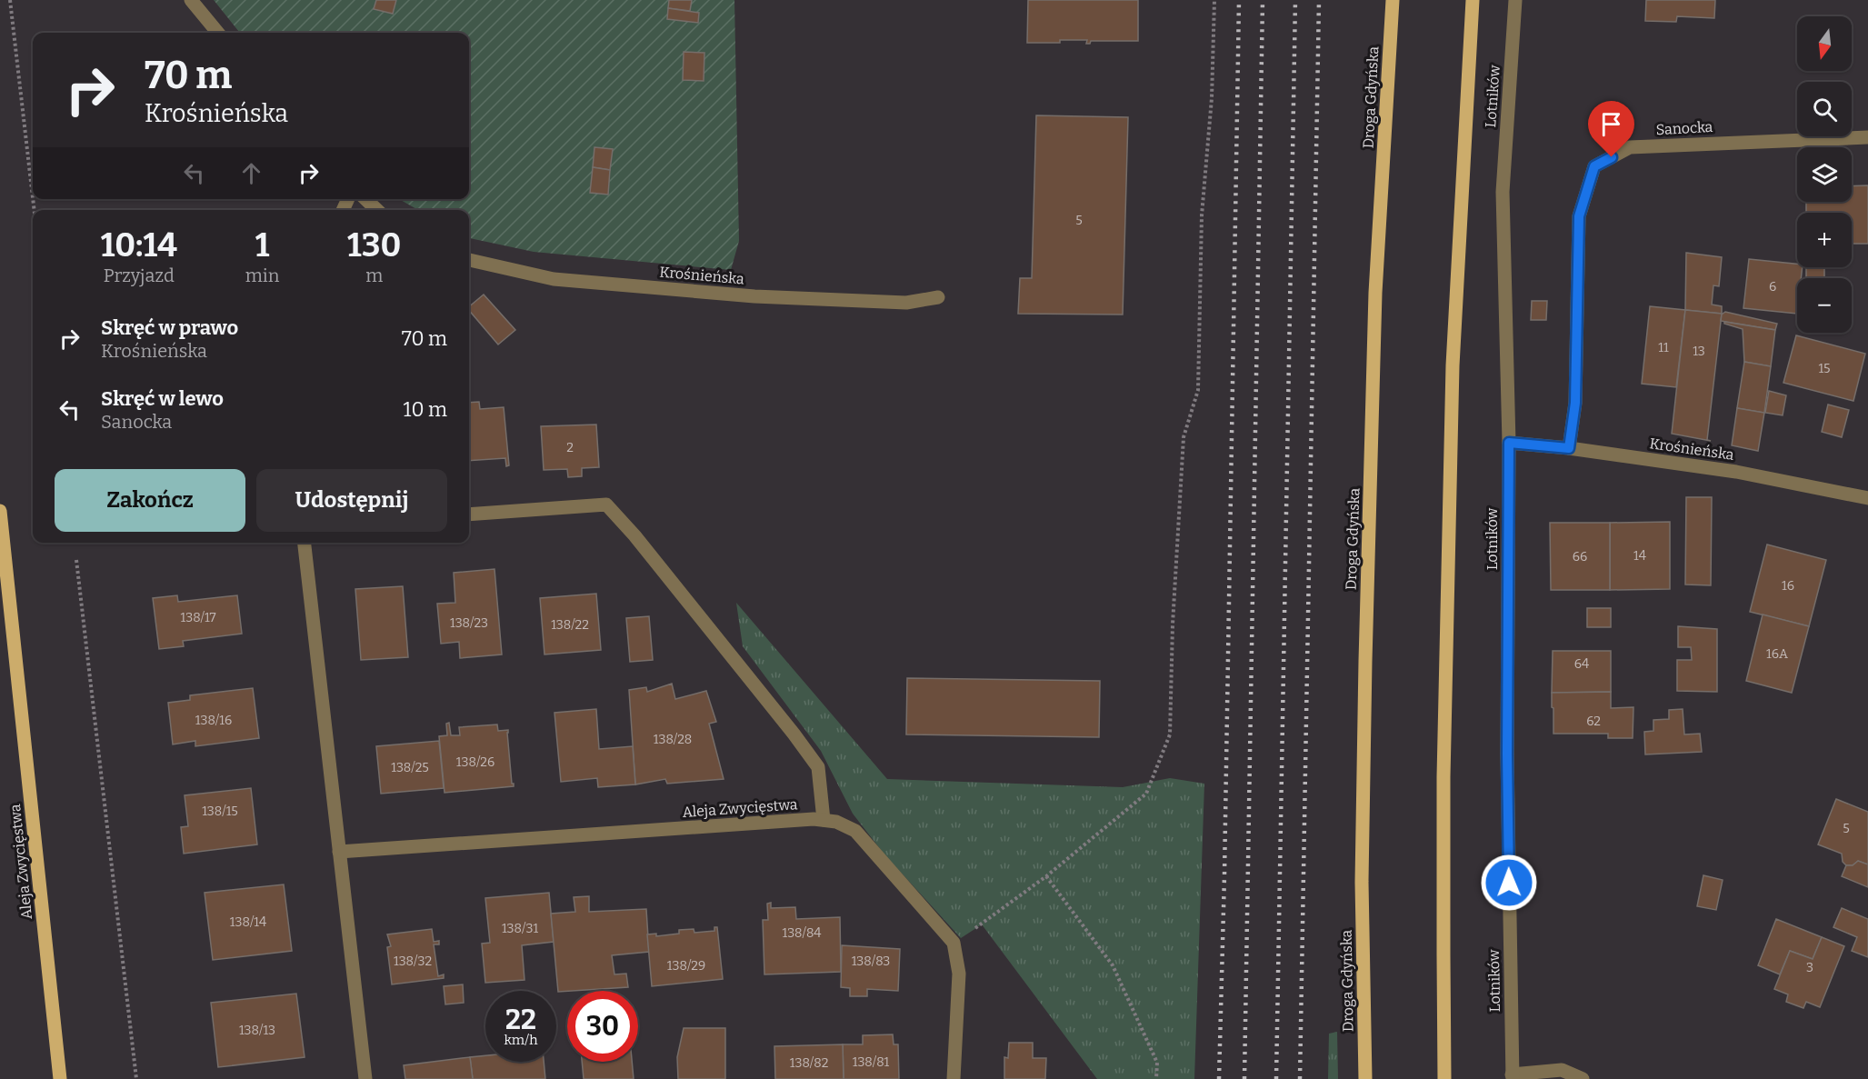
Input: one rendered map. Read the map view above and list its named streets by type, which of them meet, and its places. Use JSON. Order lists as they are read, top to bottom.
{
  "streets": {
    "main road": ["Droga Gdyńska", "Aleja Zwycięstwa"],
    "street": ["Lotników", "Sanocka", "Krośnieńska"]
  },
  "crossings": [
    ["Lotników", "Krośnieńska"],
    ["Sanocka", "Krośnieńska"]
  ],
  "house_numbers": [
    "5",
    "6",
    "11",
    "13",
    "15",
    "2",
    "14",
    "66",
    "16",
    "138/17",
    "138/23",
    "138/22",
    "16A",
    "64",
    "138/16",
    "62",
    "138/28",
    "138/26",
    "138/25",
    "138/15",
    "5",
    "138/14",
    "138/31",
    "138/84",
    "138/32",
    "138/83",
    "138/29",
    "3",
    "138/13",
    "138/81",
    "138/82"
  ],
  "north": "bottom",
  "page": {
    "map_buttons": ["+", "−"],
    "turn": ["70 m", "Krośnieńska"],
    "eta": [
      "10:14",
      "Przyjazd",
      "1",
      "min",
      "130",
      "m"
    ],
    "list": [
      {
        "name": "Skręć w prawo",
        "note": "Krośnieńska",
        "value": "70 m"
      },
      {
        "name": "Skręć w lewo",
        "note": "Sanocka",
        "value": "10 m"
      }
    ],
    "buttons": ["Zakończ", "Udostępnij"],
    "speed": "22 km/h",
    "limit": "30"
  }
}
